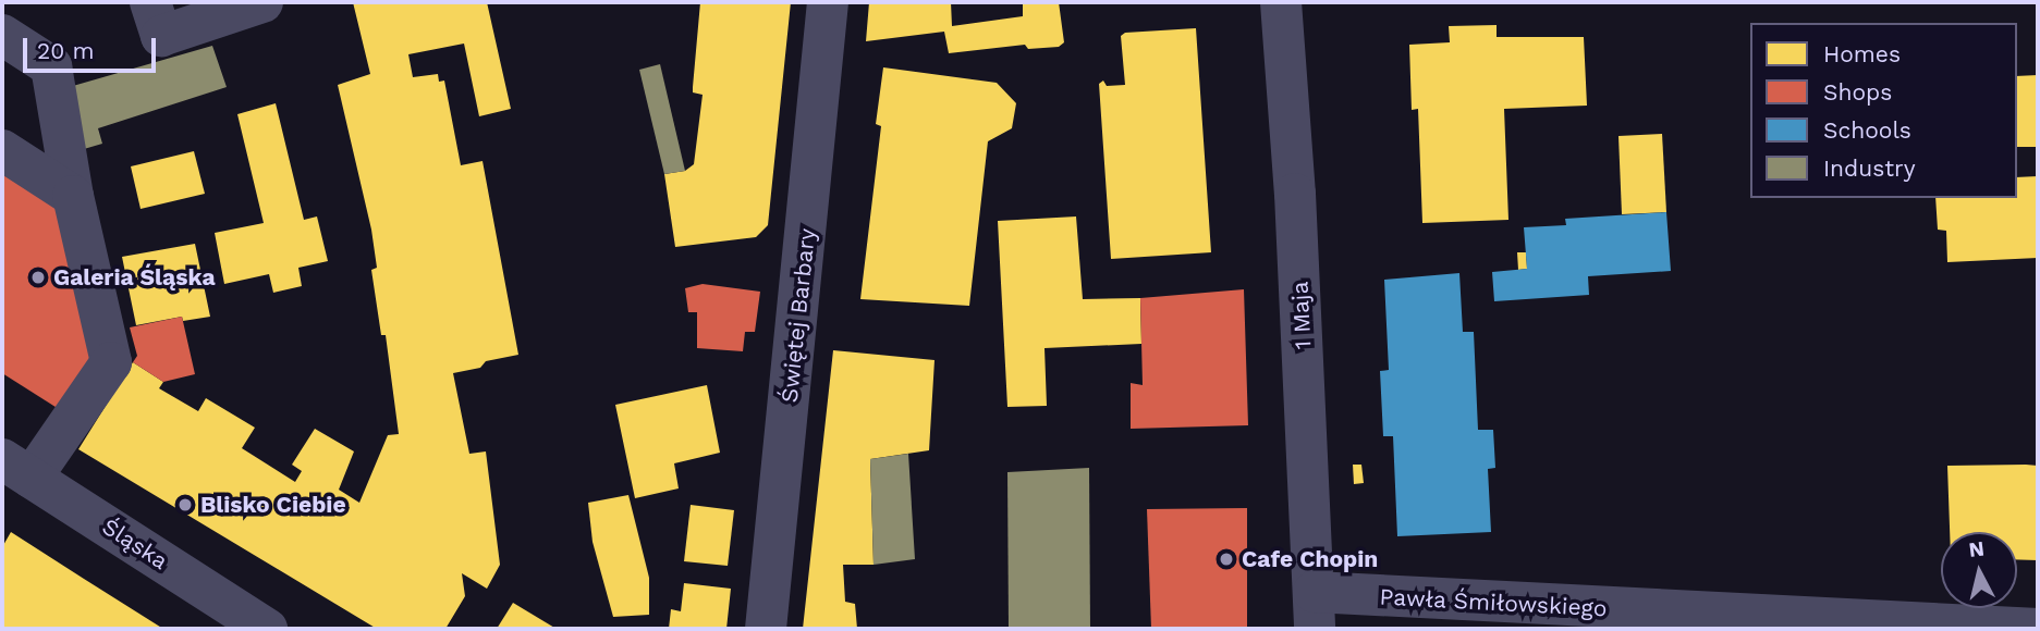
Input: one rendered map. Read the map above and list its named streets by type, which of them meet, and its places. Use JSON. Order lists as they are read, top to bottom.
{
  "streets": {
    "street": [
      "Świętej Barbary",
      "1 Maja",
      "Śląska",
      "Pawła Śmiłowskiego"
    ]
  },
  "crossings": [
    ["1 Maja", "Pawła Śmiłowskiego"]
  ],
  "places": ["Galeria Śląska", "Blisko Ciebie", "Cafe Chopin"],
  "legend": [
    "Homes",
    "Shops",
    "Schools",
    "Industry"
  ],
  "scale_bar": "20 m",
  "north": "top"
}
